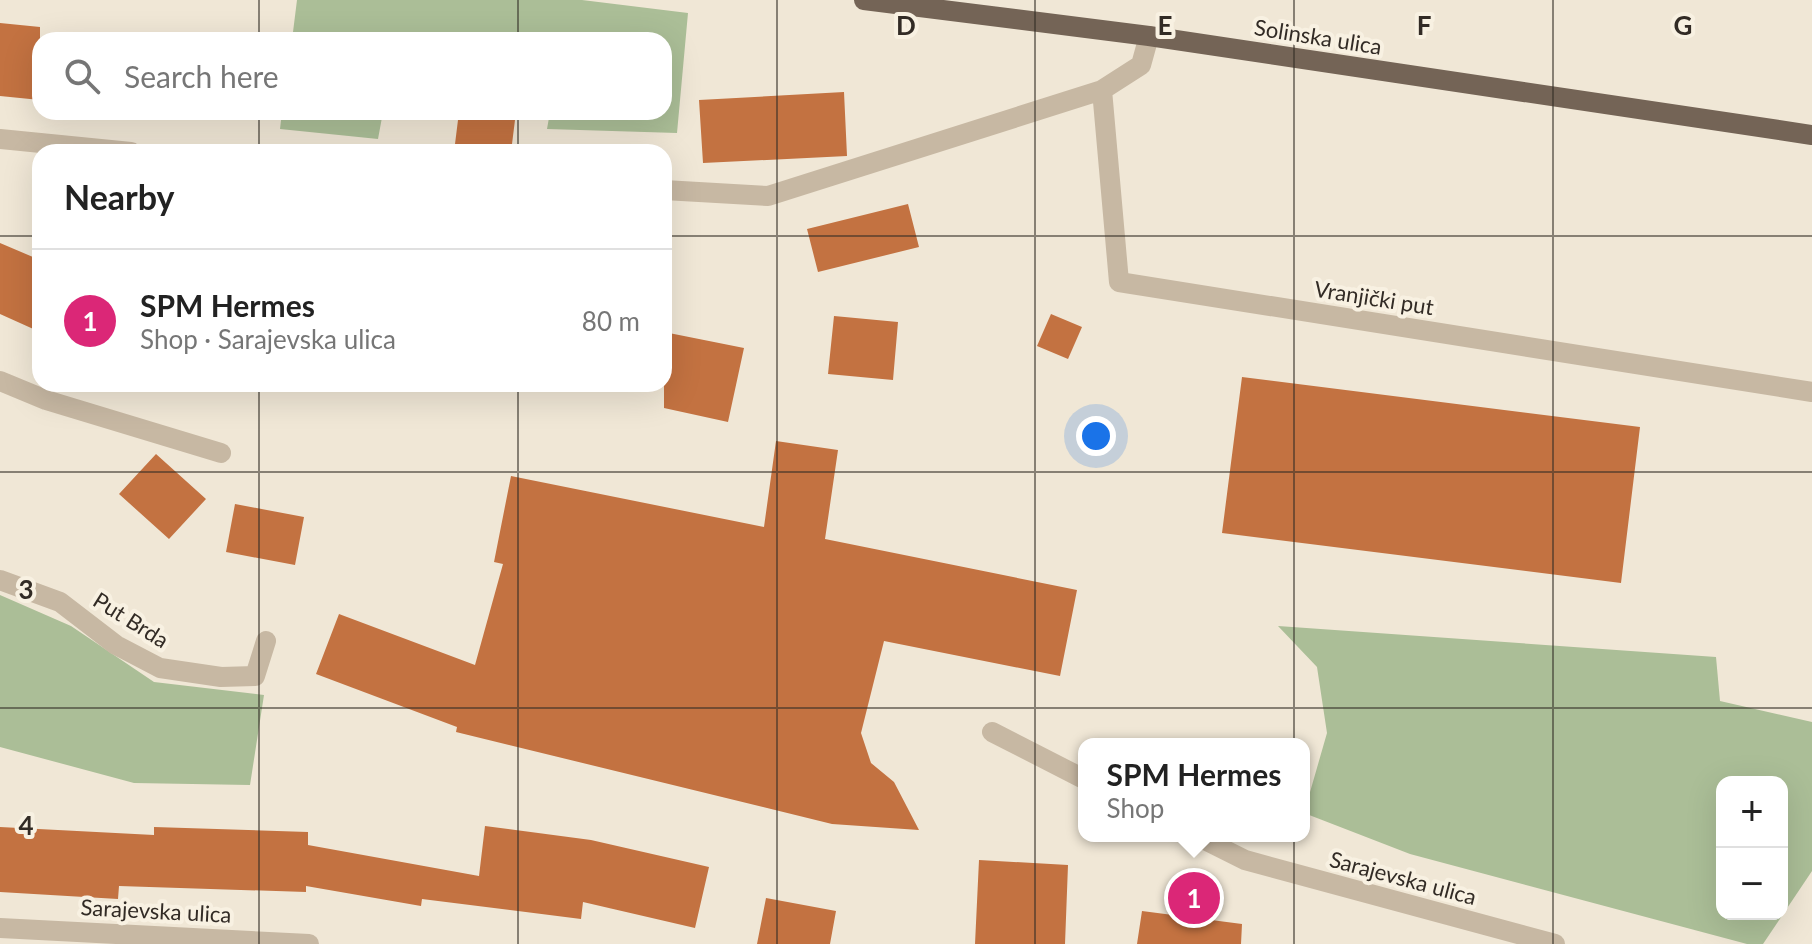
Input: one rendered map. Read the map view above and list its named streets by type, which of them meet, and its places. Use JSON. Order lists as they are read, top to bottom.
{
  "streets": {
    "main road": ["Solinska ulica"],
    "street": ["Vranjički put", "Put Brda", "Sarajevska ulica"]
  },
  "page": {
    "search": "Search here",
    "heading": "Nearby",
    "list": [
      {
        "mark": "1",
        "name": "SPM Hermes",
        "note": "Shop · Sarajevska ulica",
        "value": "80 m"
      }
    ],
    "popup": ["SPM Hermes", "Shop"],
    "map_buttons": ["+", "−"],
    "pins": "1"
  },
  "grid": {
    "columns": [
      "D",
      "E",
      "F",
      "G"
    ],
    "rows": ["3", "4"]
  }
}
